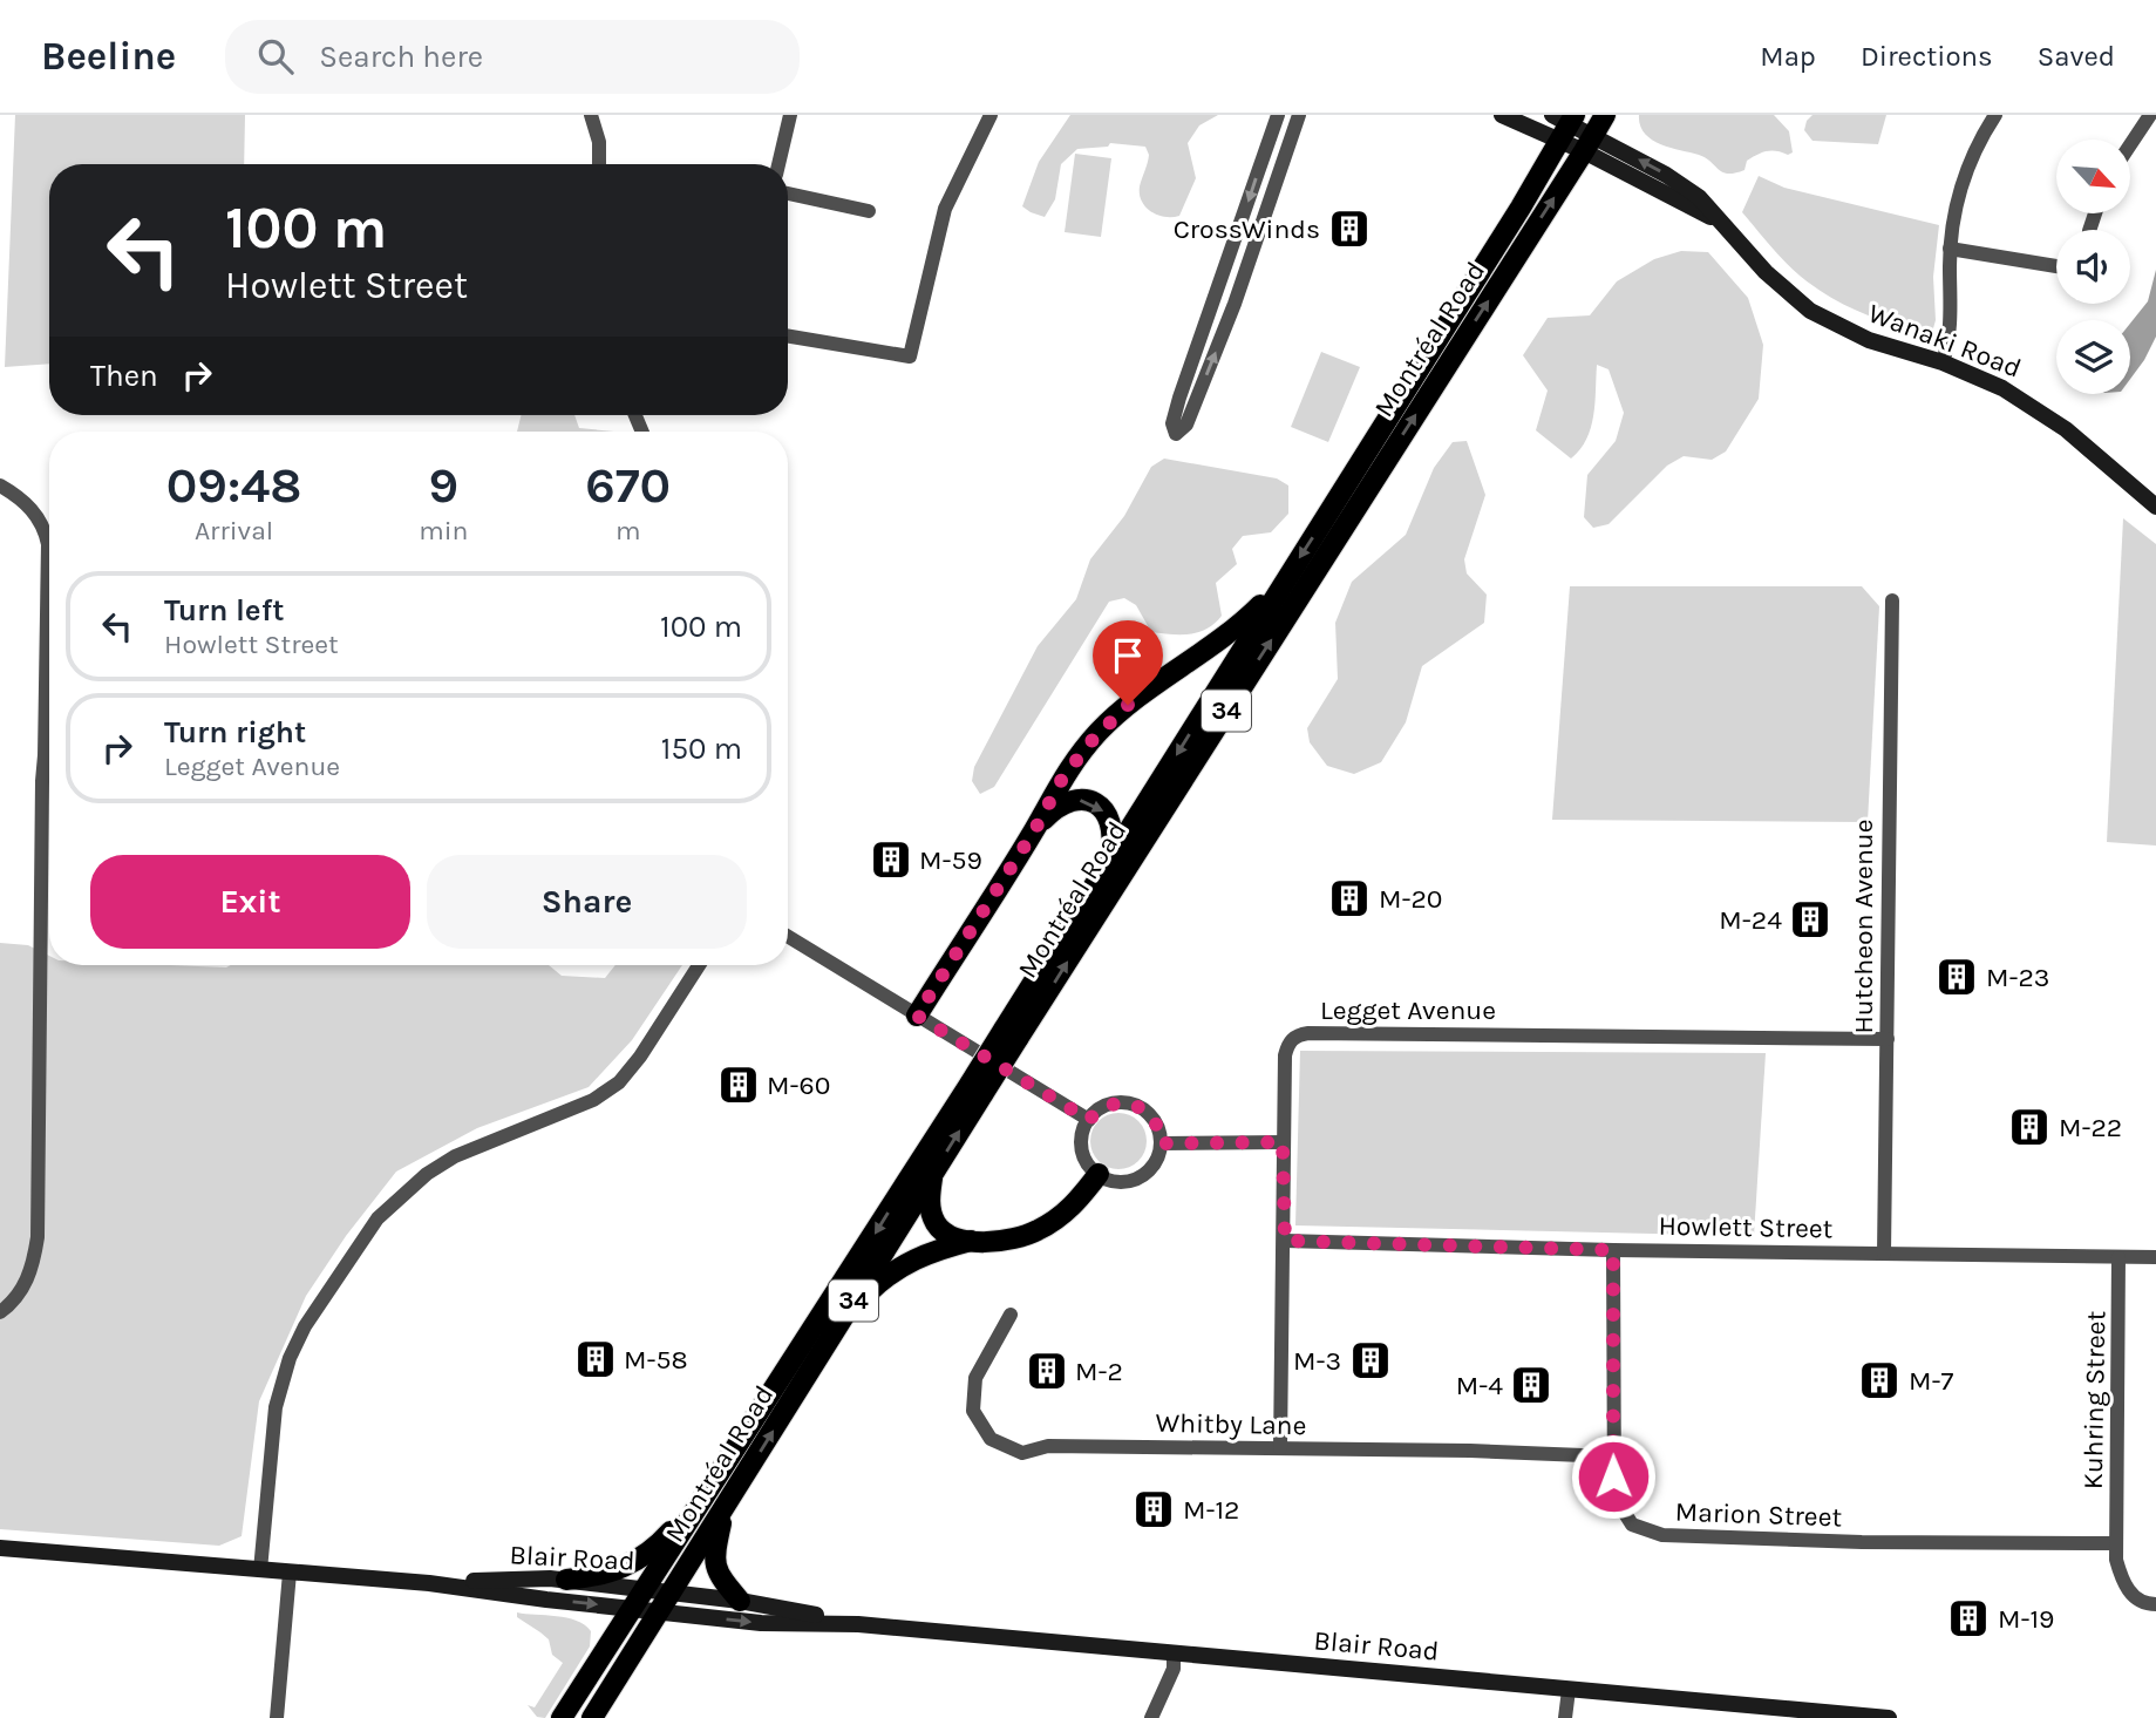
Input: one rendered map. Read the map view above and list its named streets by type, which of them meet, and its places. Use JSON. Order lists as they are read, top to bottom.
{
  "streets": {
    "main road": ["Montréal Road", "34"],
    "street": [
      "Wanaki Road",
      "Hutcheon Avenue",
      "Legget Avenue",
      "Howlett Street",
      "Kuhring Street",
      "Whitby Lane",
      "Marion Street",
      "Blair Road"
    ]
  },
  "crossings": [
    ["Montréal Road", "Wanaki Road"],
    ["Montréal Road", "Blair Road"],
    ["Hutcheon Avenue", "Legget Avenue"],
    ["Hutcheon Avenue", "Howlett Street"],
    ["Legget Avenue", "Howlett Street"],
    ["Legget Avenue", "Whitby Lane"],
    ["Howlett Street", "Kuhring Street"],
    ["Howlett Street", "Marion Street"],
    ["Kuhring Street", "Marion Street"],
    ["Whitby Lane", "Marion Street"]
  ],
  "places": {
    "building": [
      "CrossWinds",
      "M-59",
      "M-20",
      "M-24",
      "M-23",
      "M-60",
      "M-22",
      "M-58",
      "M-3",
      "M-2",
      "M-7",
      "M-4",
      "M-12",
      "M-19"
    ]
  },
  "north": "bottom right",
  "page": {
    "header": "Beeline",
    "search": "Search here",
    "nav": ["Map", "Directions", "Saved"],
    "turn": ["100 m", "Howlett Street"],
    "then": "Then",
    "eta": [
      "09:48",
      "Arrival",
      "9",
      "min",
      "670",
      "m"
    ],
    "list": [
      {
        "name": "Turn left",
        "note": "Howlett Street",
        "value": "100 m"
      },
      {
        "name": "Turn right",
        "note": "Legget Avenue",
        "value": "150 m"
      }
    ],
    "buttons": ["Exit", "Share"]
  }
}
